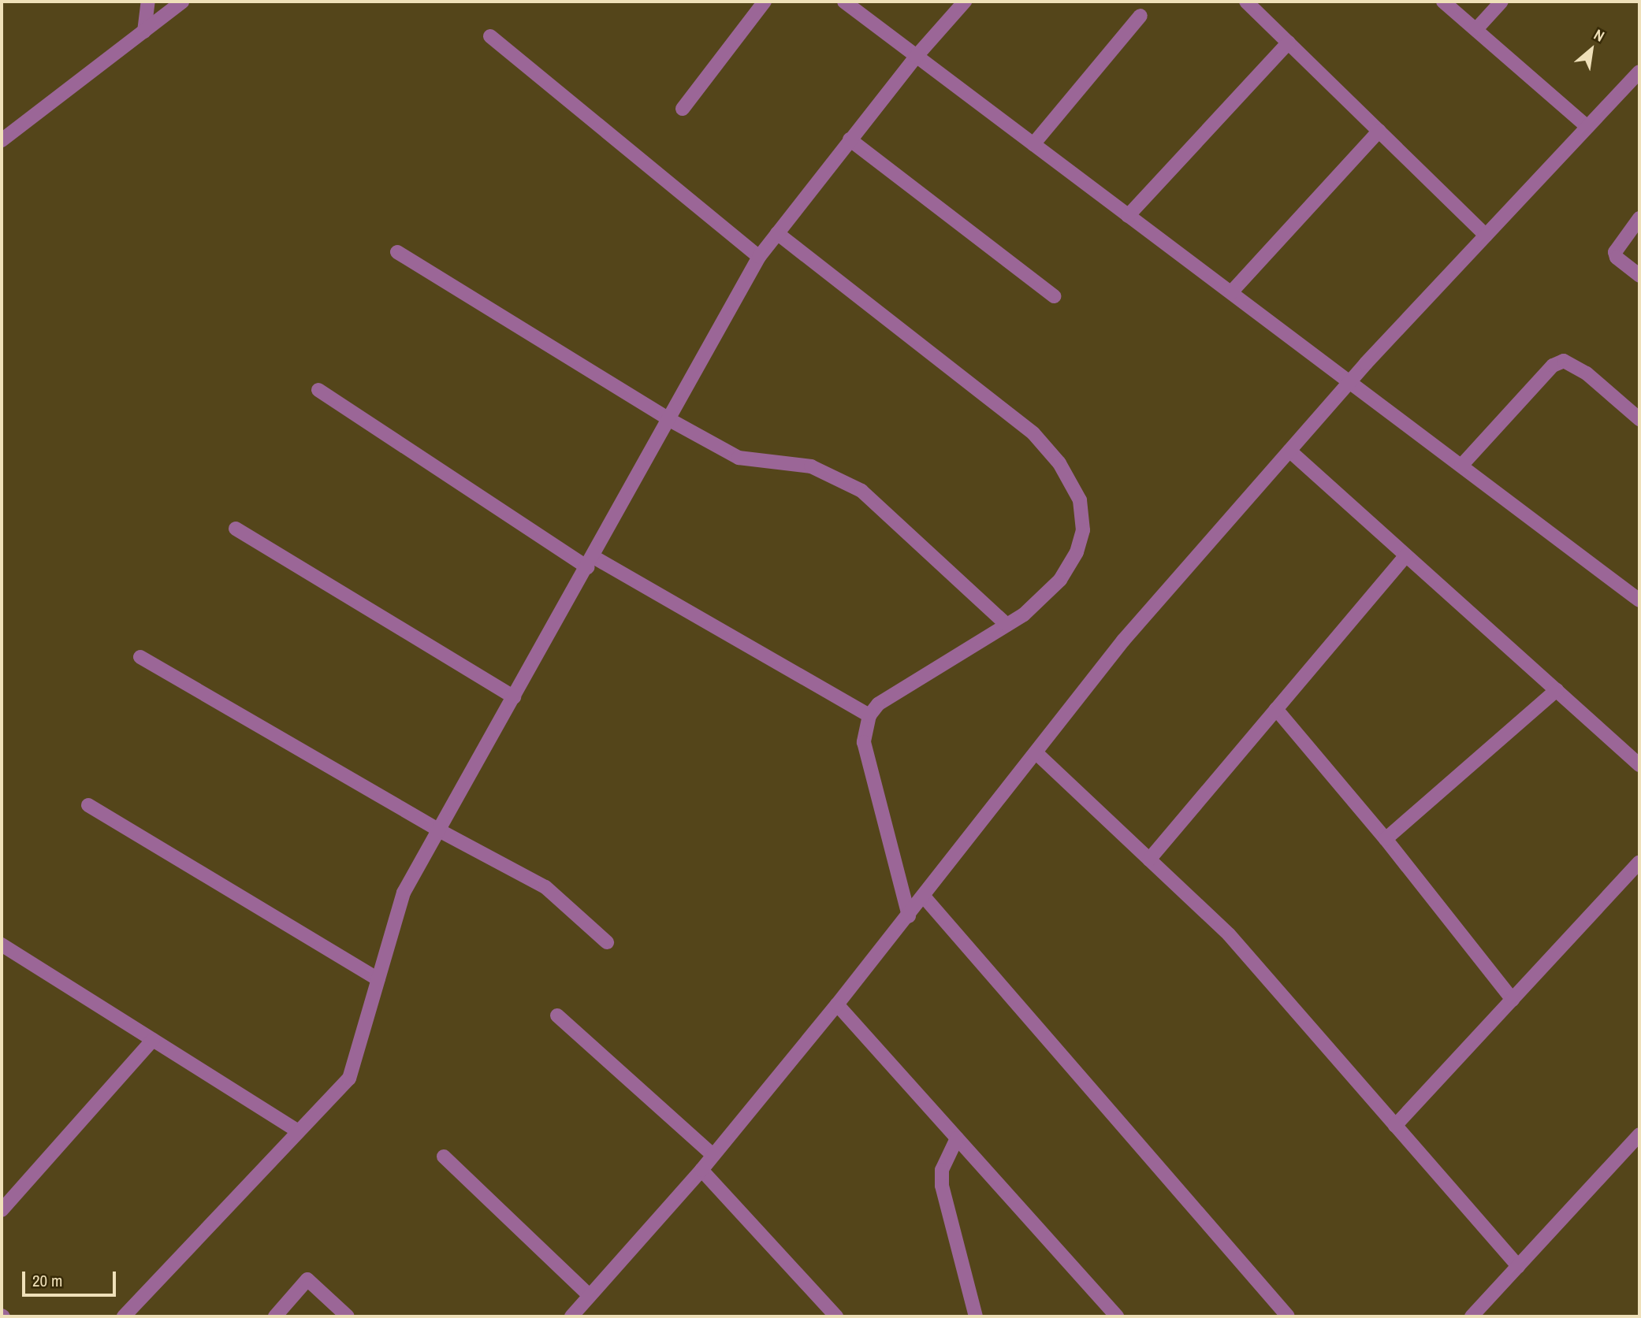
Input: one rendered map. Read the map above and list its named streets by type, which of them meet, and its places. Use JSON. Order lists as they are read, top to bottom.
{
  "scale_bar": "20 m",
  "north": "top right"
}
